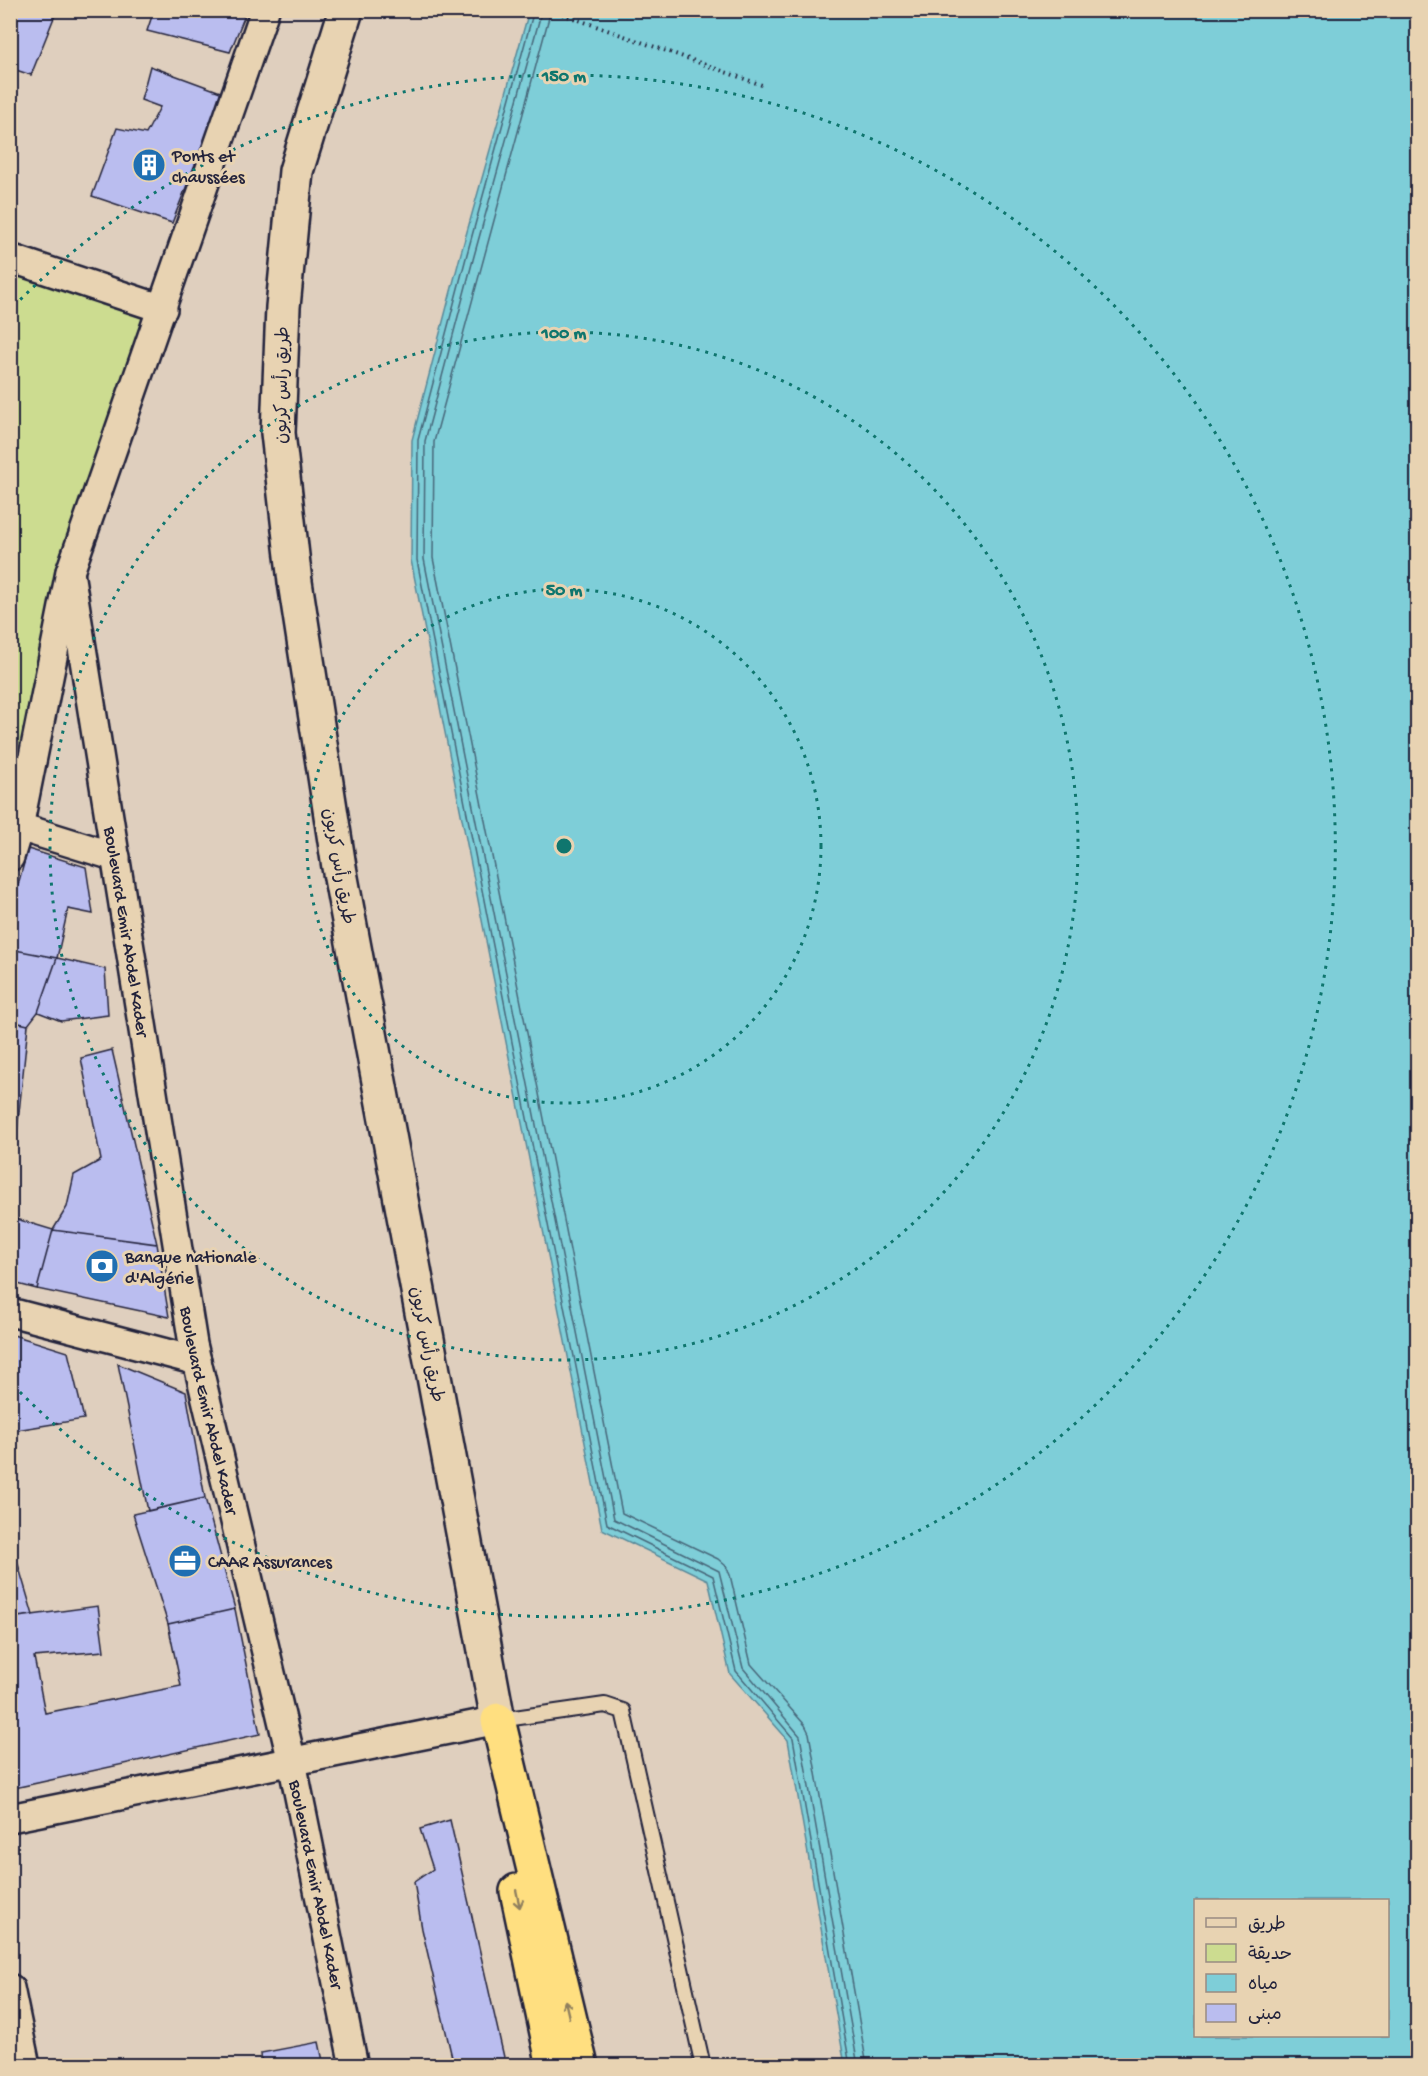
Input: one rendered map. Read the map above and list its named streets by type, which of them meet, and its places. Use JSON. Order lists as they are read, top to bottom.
{
  "streets": {
    "main road": ["طريق رأس كربون"],
    "street": ["Boulevard Emir Abdel Kader"]
  },
  "places": {
    "building": ["Ponts et chaussées"],
    "bank": ["Banque nationale d'Algérie"],
    "office": ["CAAR Assurances"]
  },
  "legend": [
    "طريق",
    "حديقة",
    "مياه",
    "مبنى"
  ],
  "rings": ["150 m", "100 m", "50 m"]
}
